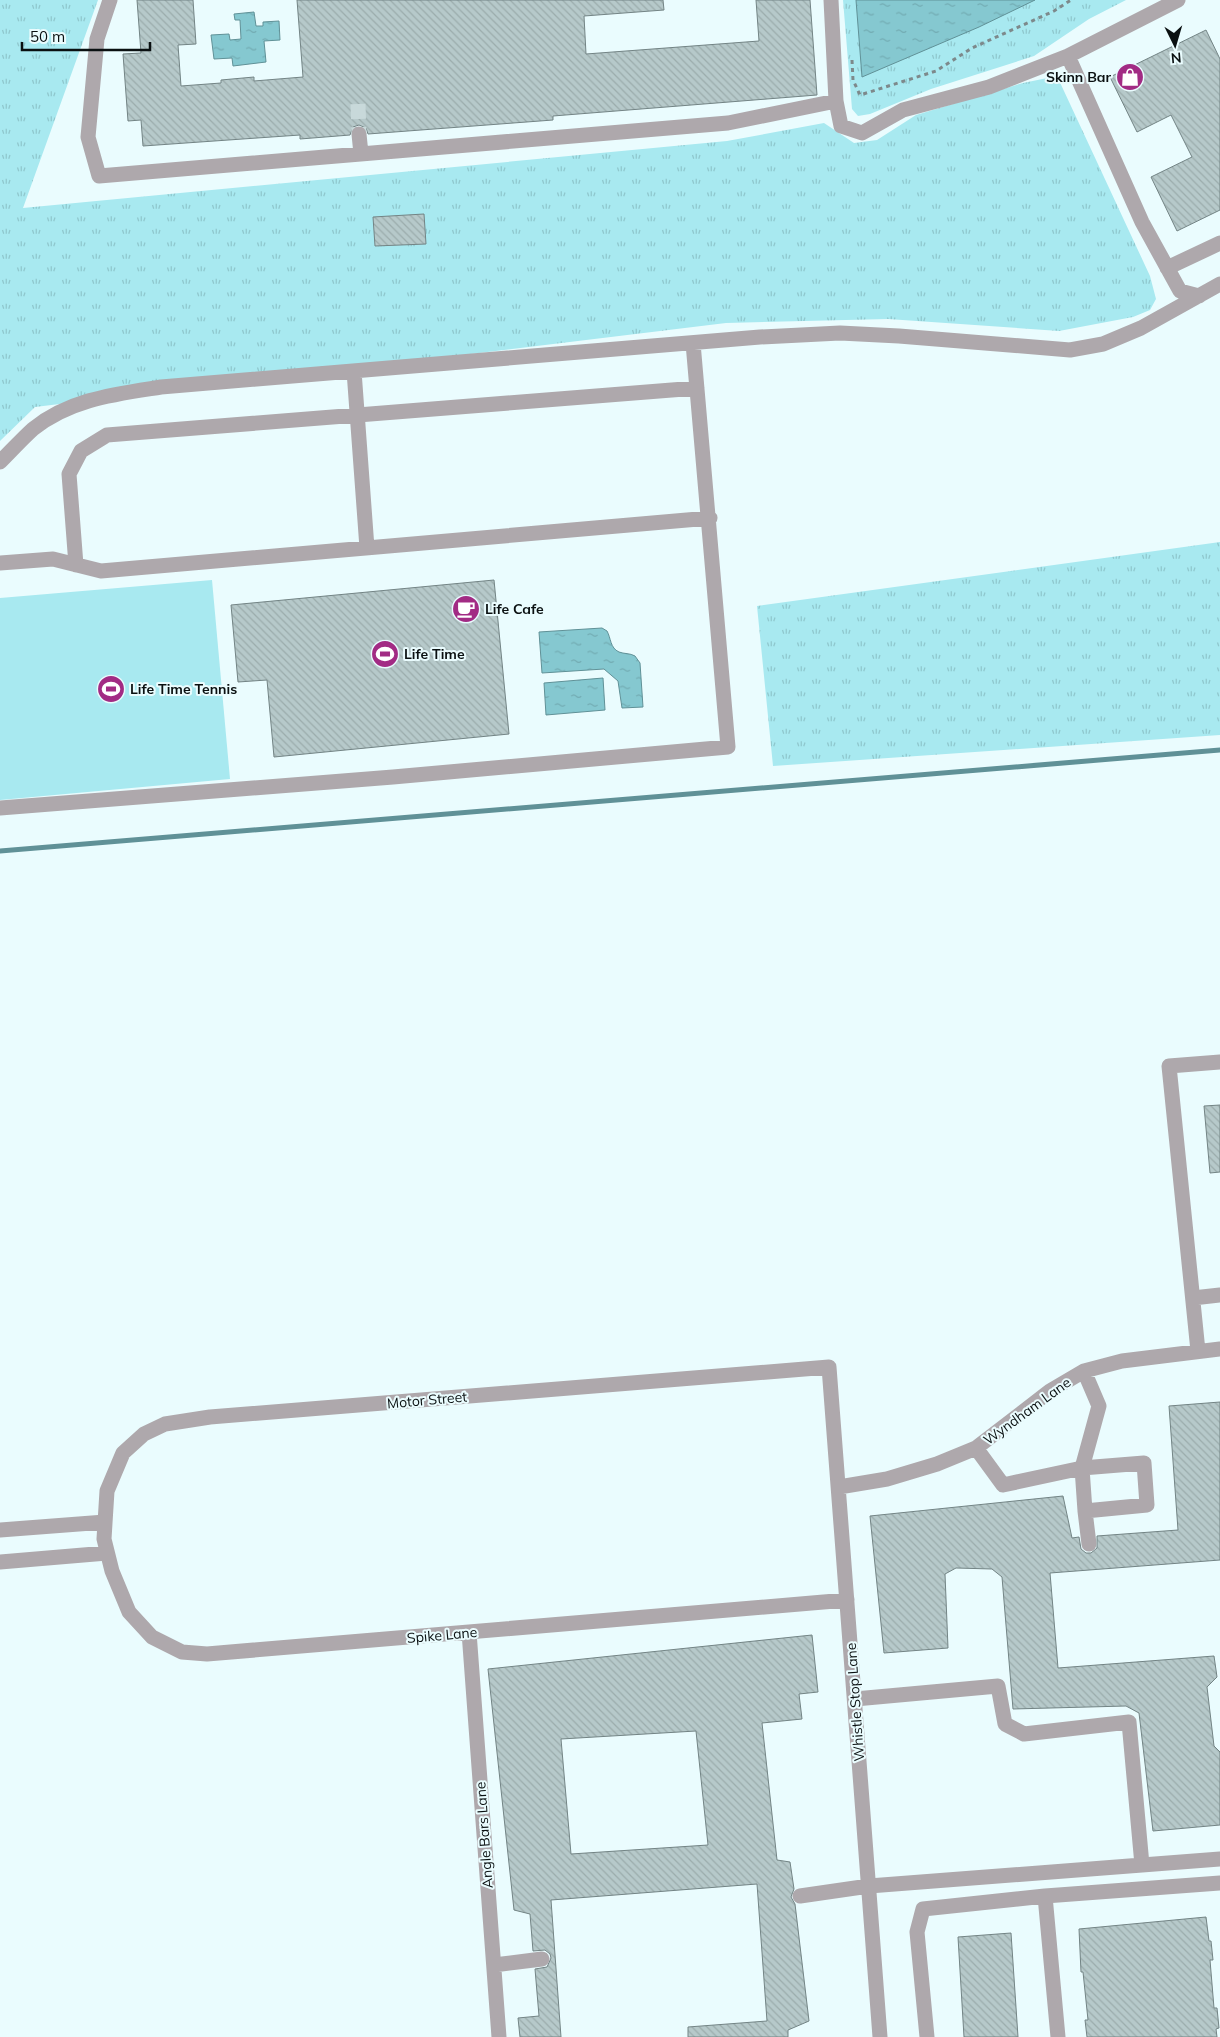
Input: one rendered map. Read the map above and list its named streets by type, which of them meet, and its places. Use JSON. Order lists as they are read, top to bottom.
{
  "streets": {
    "street": [
      "Motor Street",
      "Wyndham Lane",
      "Spike Lane",
      "Whistle Stop Lane",
      "Angle Bars Lane"
    ]
  },
  "crossings": [
    ["Motor Street", "Spike Lane"],
    ["Motor Street", "Whistle Stop Lane"],
    ["Wyndham Lane", "Whistle Stop Lane"],
    ["Spike Lane", "Whistle Stop Lane"],
    ["Spike Lane", "Angle Bars Lane"]
  ],
  "places": {
    "shop": ["Skinn Bar"],
    "cafe": ["Life Cafe"],
    "sports": ["Life Time", "Life Time Tennis"]
  },
  "scale_bar": "50 m",
  "north": "bottom"
}
